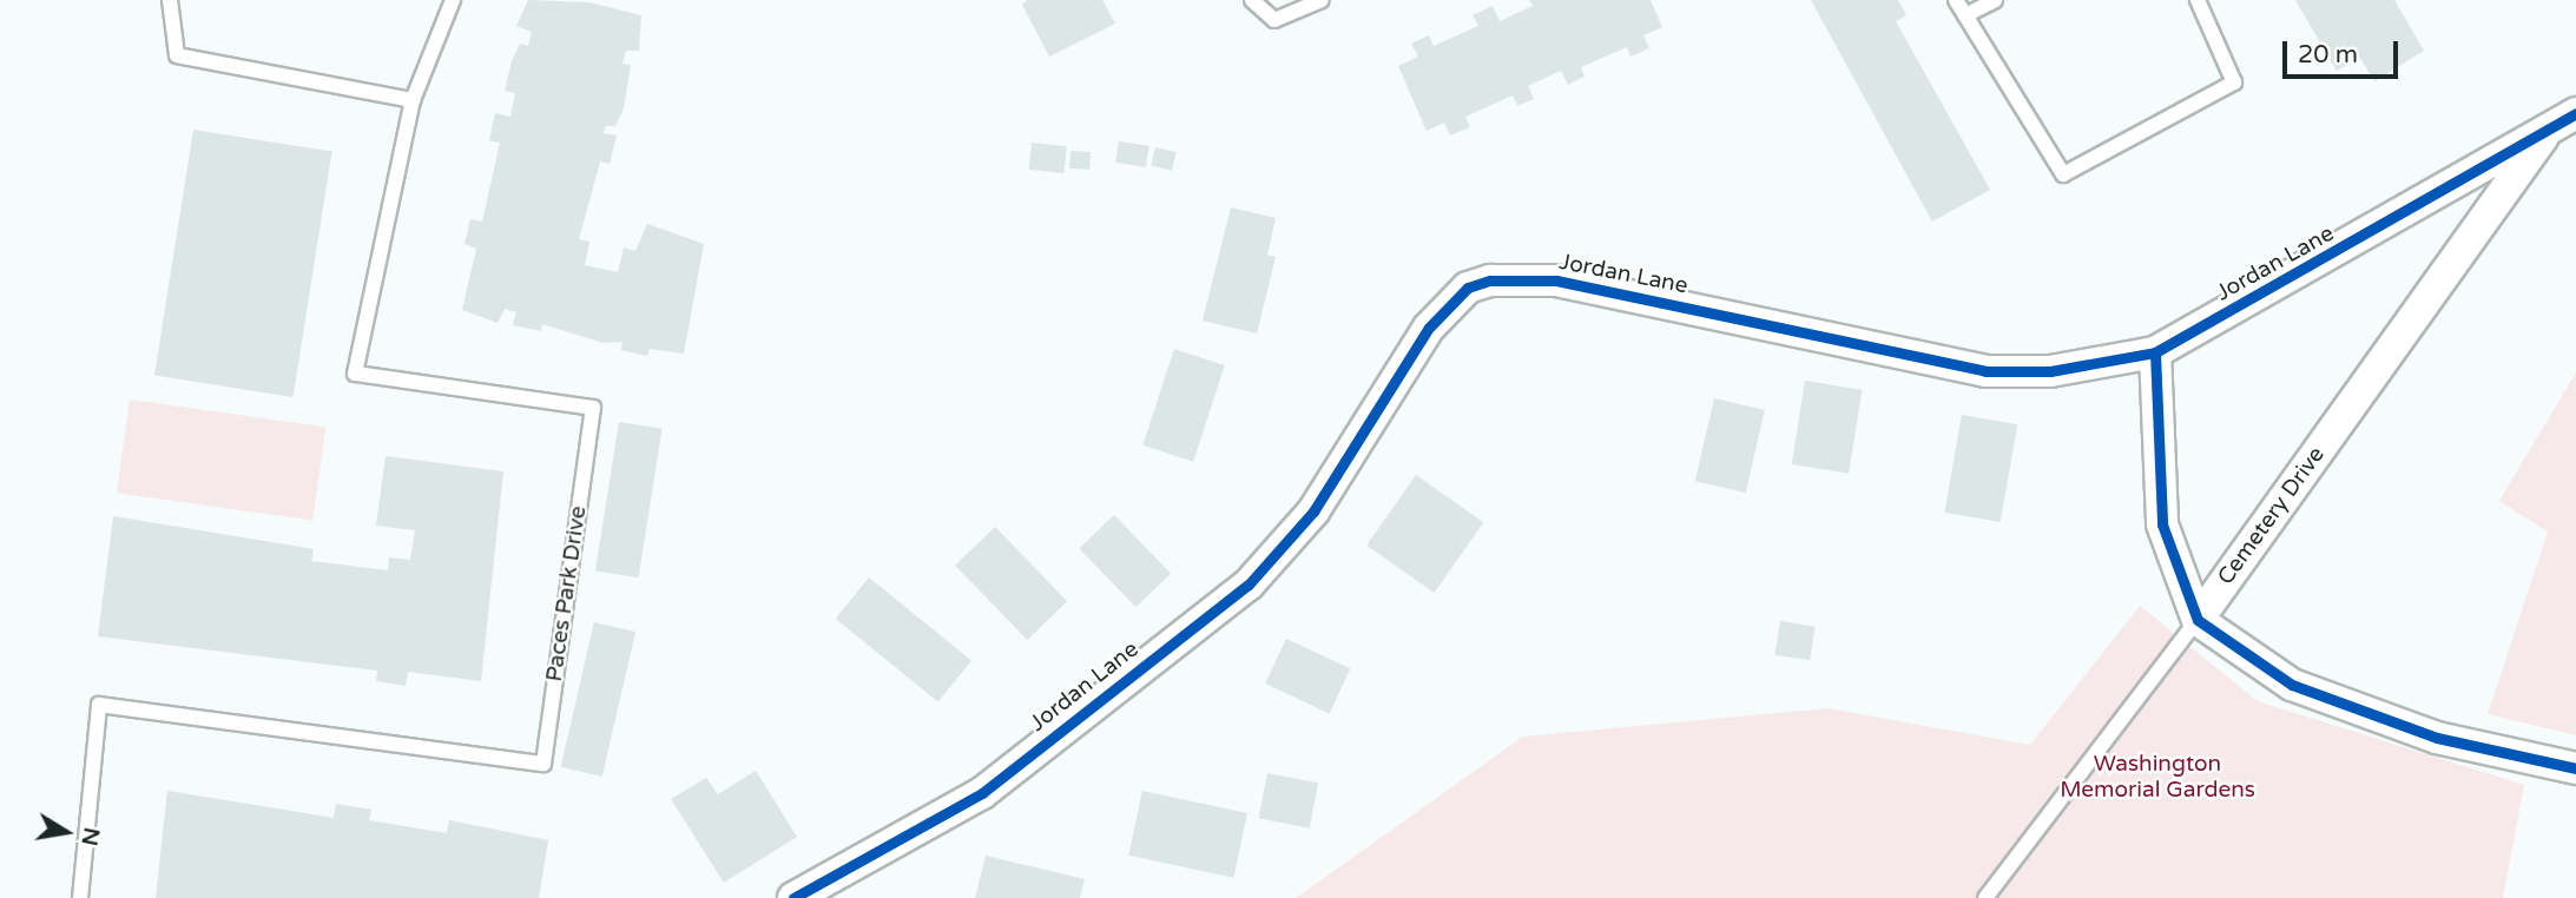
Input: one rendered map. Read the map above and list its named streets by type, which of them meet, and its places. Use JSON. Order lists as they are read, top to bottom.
{
  "streets": {
    "street": ["Jordan Lane", "Cemetery Drive"],
    "lane": ["Paces Park Drive"]
  },
  "crossings": [
    ["Jordan Lane", "Cemetery Drive"]
  ],
  "parks": ["Washington Memorial Gardens"],
  "scale_bar": "20 m",
  "north": "right"
}
